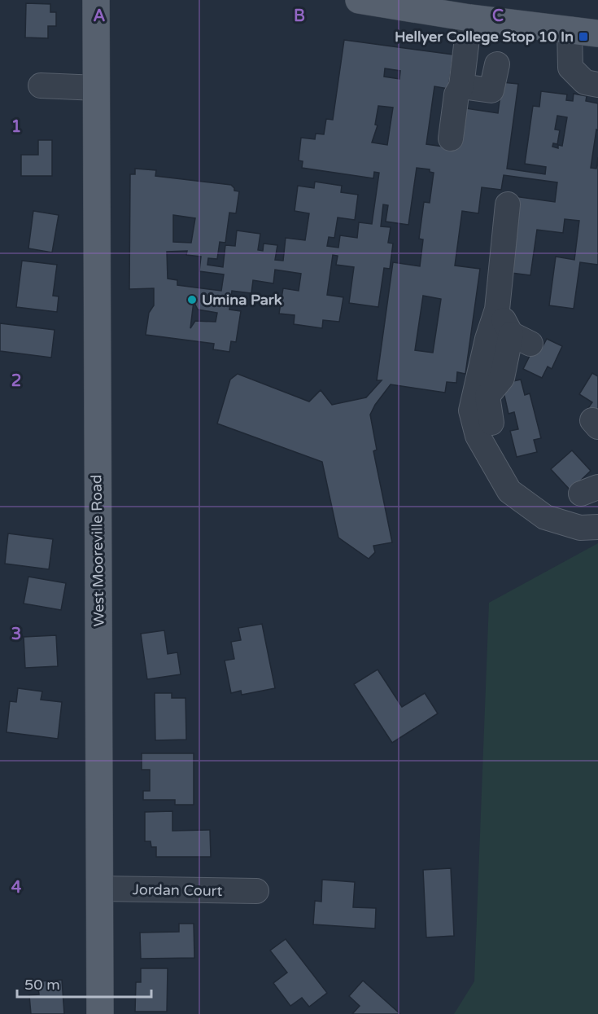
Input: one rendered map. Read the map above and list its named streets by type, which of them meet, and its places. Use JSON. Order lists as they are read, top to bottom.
{
  "streets": {
    "main road": ["West Mooreville Road"],
    "street": ["Jordan Court"]
  },
  "crossings": [
    ["West Mooreville Road", "Jordan Court"]
  ],
  "places": {
    "transit": ["Hellyer College Stop 10 In"],
    "other": ["Umina Park"]
  },
  "scale_bar": "50 m",
  "grid": {
    "columns": ["A", "B", "C"],
    "rows": [
      "1",
      "2",
      "3",
      "4"
    ]
  }
}
